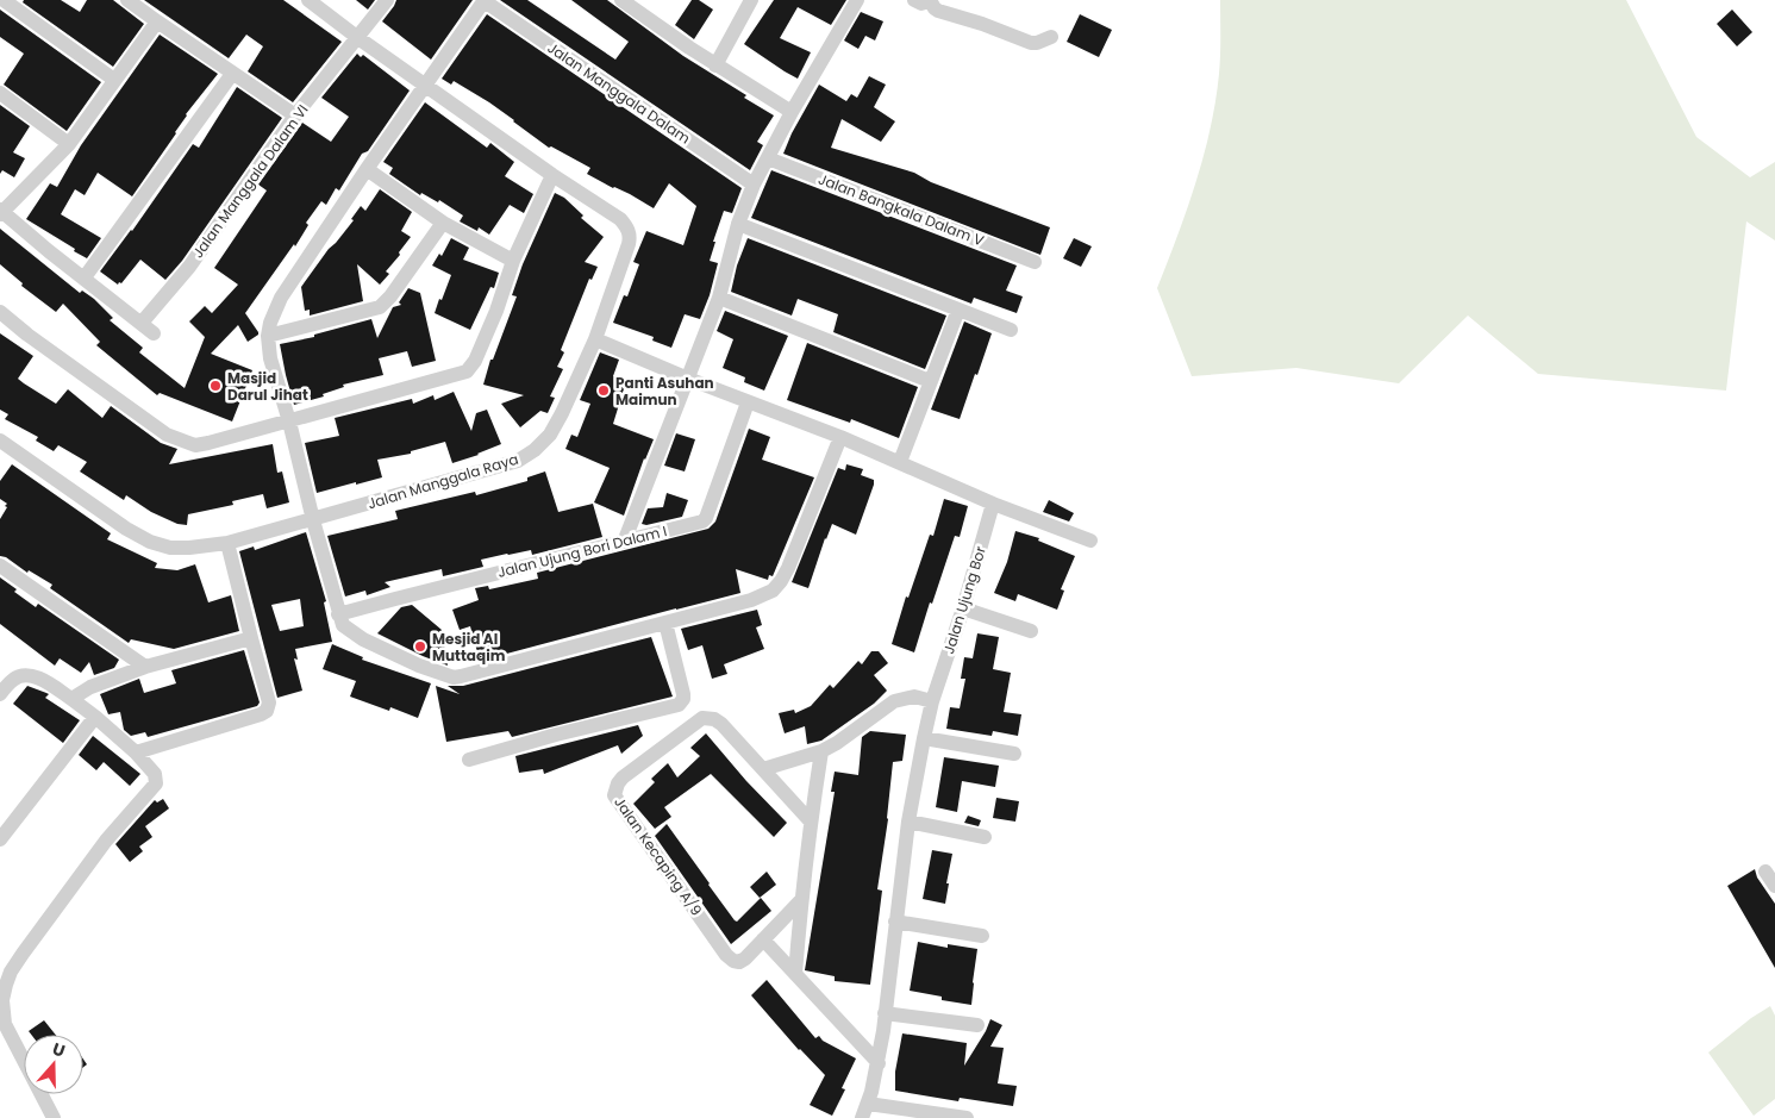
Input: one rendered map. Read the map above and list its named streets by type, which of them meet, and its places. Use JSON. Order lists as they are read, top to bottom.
{
  "streets": {
    "street": [
      "Jalan Manggala Dalam",
      "Jalan Manggala Dalam VI",
      "Jalan Bangkala Dalam V",
      "Jalan Manggala Raya",
      "Jalan Ujung Bori Dalam I",
      "Jalan Ujung Bor",
      "Jalan Kecaping A/9"
    ]
  },
  "crossings": [
    ["Jalan Manggala Dalam VI", "Jalan Manggala Raya"]
  ],
  "places": ["Masjid Darul Jihat", "Panti Asuhan Maimun", "Mesjid Al Muttaqim"],
  "north": "top"
}
